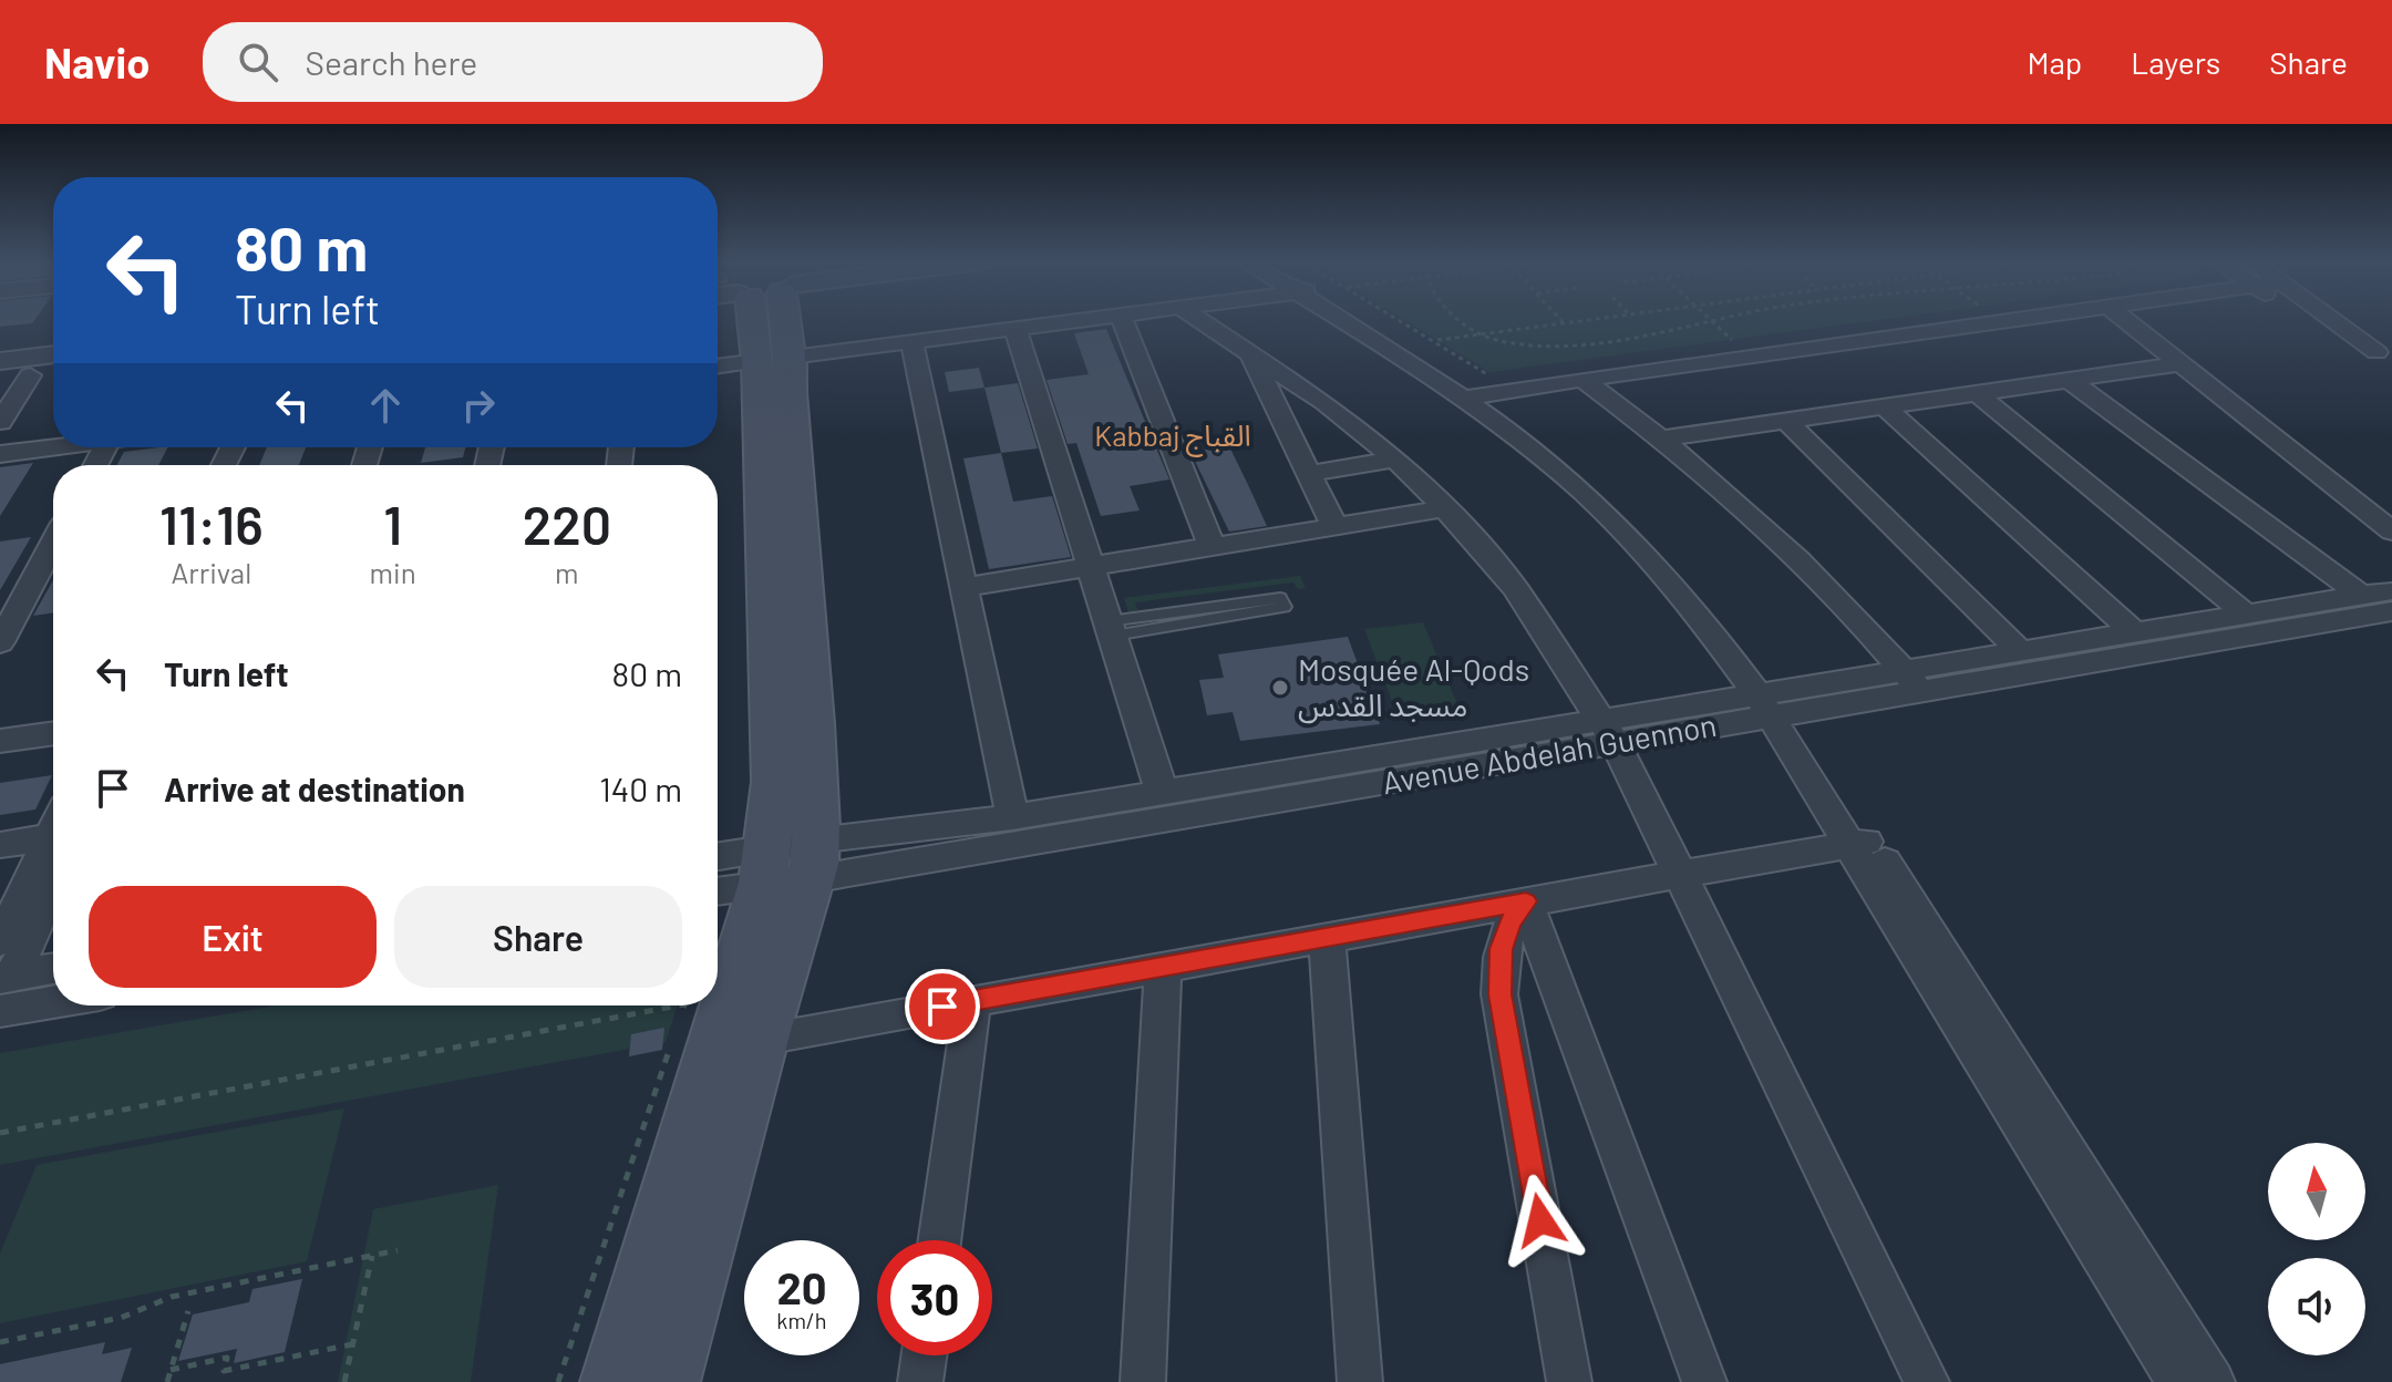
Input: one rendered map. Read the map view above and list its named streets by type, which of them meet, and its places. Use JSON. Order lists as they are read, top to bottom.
{
  "streets": {
    "street": ["Avenue Abdelah Guennon"]
  },
  "districts": ["Kabbaj القباج"],
  "places": ["Mosquée Al-Qods مسجد القدس"],
  "north": "top",
  "page": {
    "header": "Navio",
    "search": "Search here",
    "nav": ["Map", "Layers", "Share"],
    "turn": ["80 m", "Turn left"],
    "eta": [
      "11:16",
      "Arrival",
      "1",
      "min",
      "220",
      "m"
    ],
    "list": [
      {
        "name": "Turn left",
        "value": "80 m"
      },
      {
        "name": "Arrive at destination",
        "value": "140 m"
      }
    ],
    "buttons": ["Exit", "Share"],
    "speed": "20 km/h",
    "limit": "30"
  }
}
